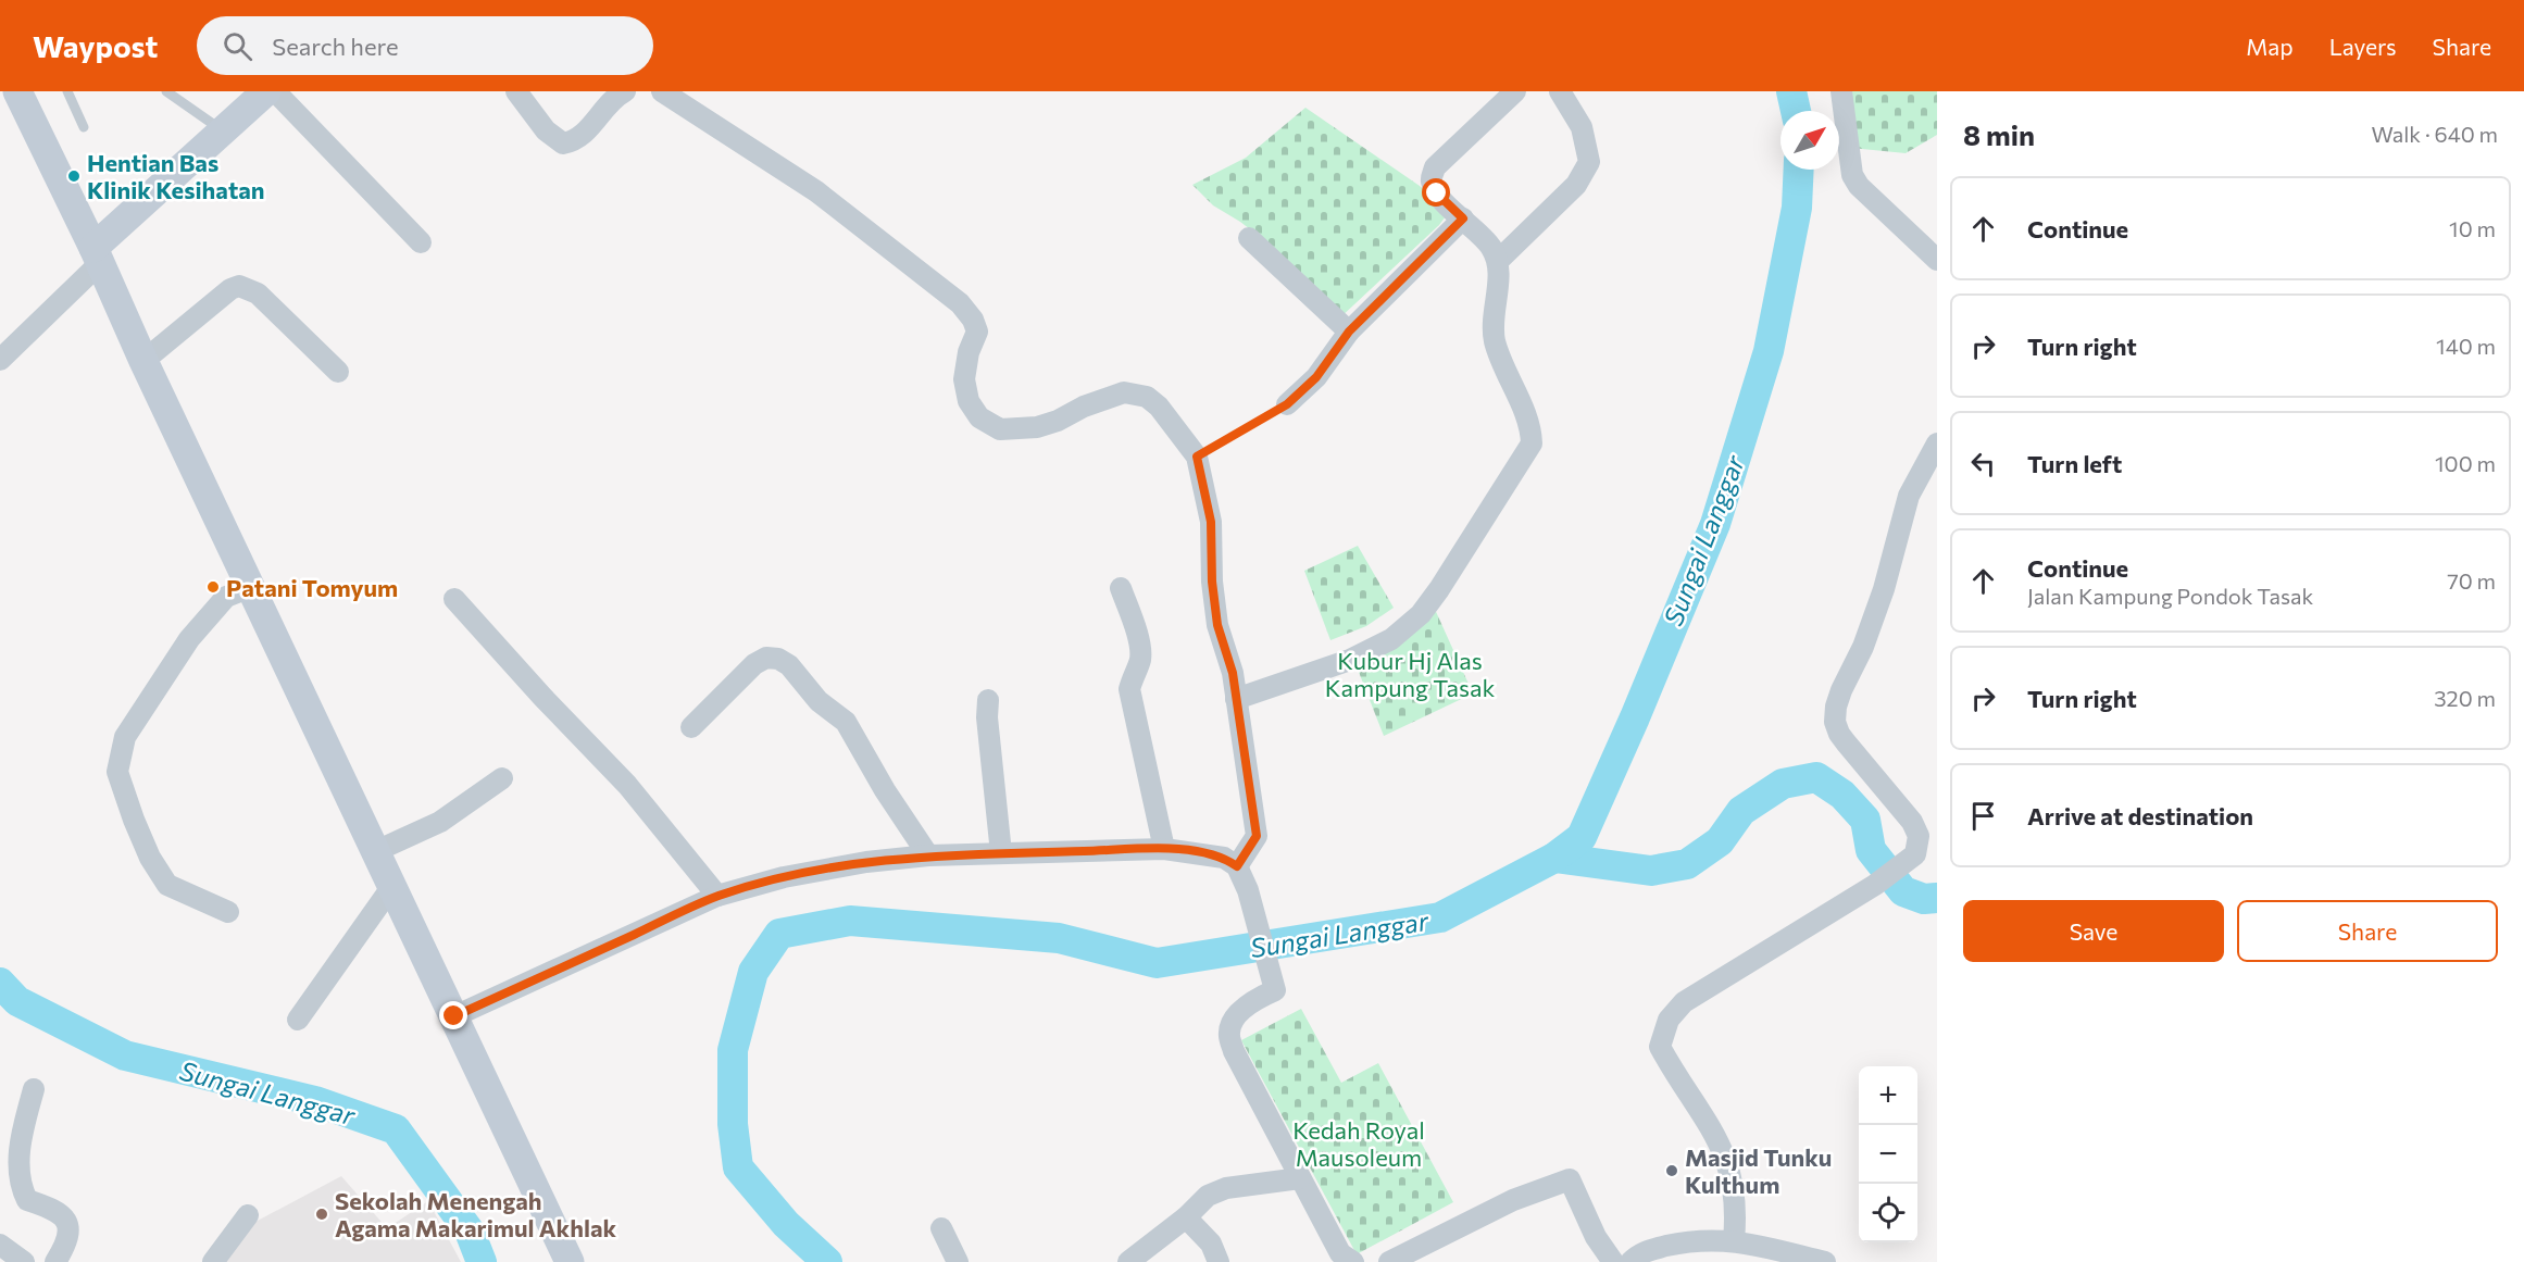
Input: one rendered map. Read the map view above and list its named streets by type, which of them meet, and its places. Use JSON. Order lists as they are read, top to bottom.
{
  "water": ["Sungai Langgar"],
  "parks": ["Kubur Hj Alas Kampung Tasak", "Kedah Royal Mausoleum"],
  "places": [
    "Hentian Bas Klinik Kesihatan",
    "Patani Tomyum",
    "Masjid Tunku Kulthum",
    "Sekolah Menengah Agama Makarimul Akhlak"
  ],
  "north": "top right",
  "page": {
    "header": "Waypost",
    "search": "Search here",
    "nav": ["Map", "Layers", "Share"],
    "heading": ["8 min", "Walk · 640 m"],
    "list": [
      ["Continue", "10 m"],
      ["Turn right", "140 m"],
      ["Turn left", "100 m"],
      ["Continue", "Jalan Kampung Pondok Tasak", "70 m"],
      ["Turn right", "320 m"],
      "Arrive at destination"
    ],
    "buttons": ["Save", "Share"],
    "map_buttons": ["+", "−"]
  }
}
